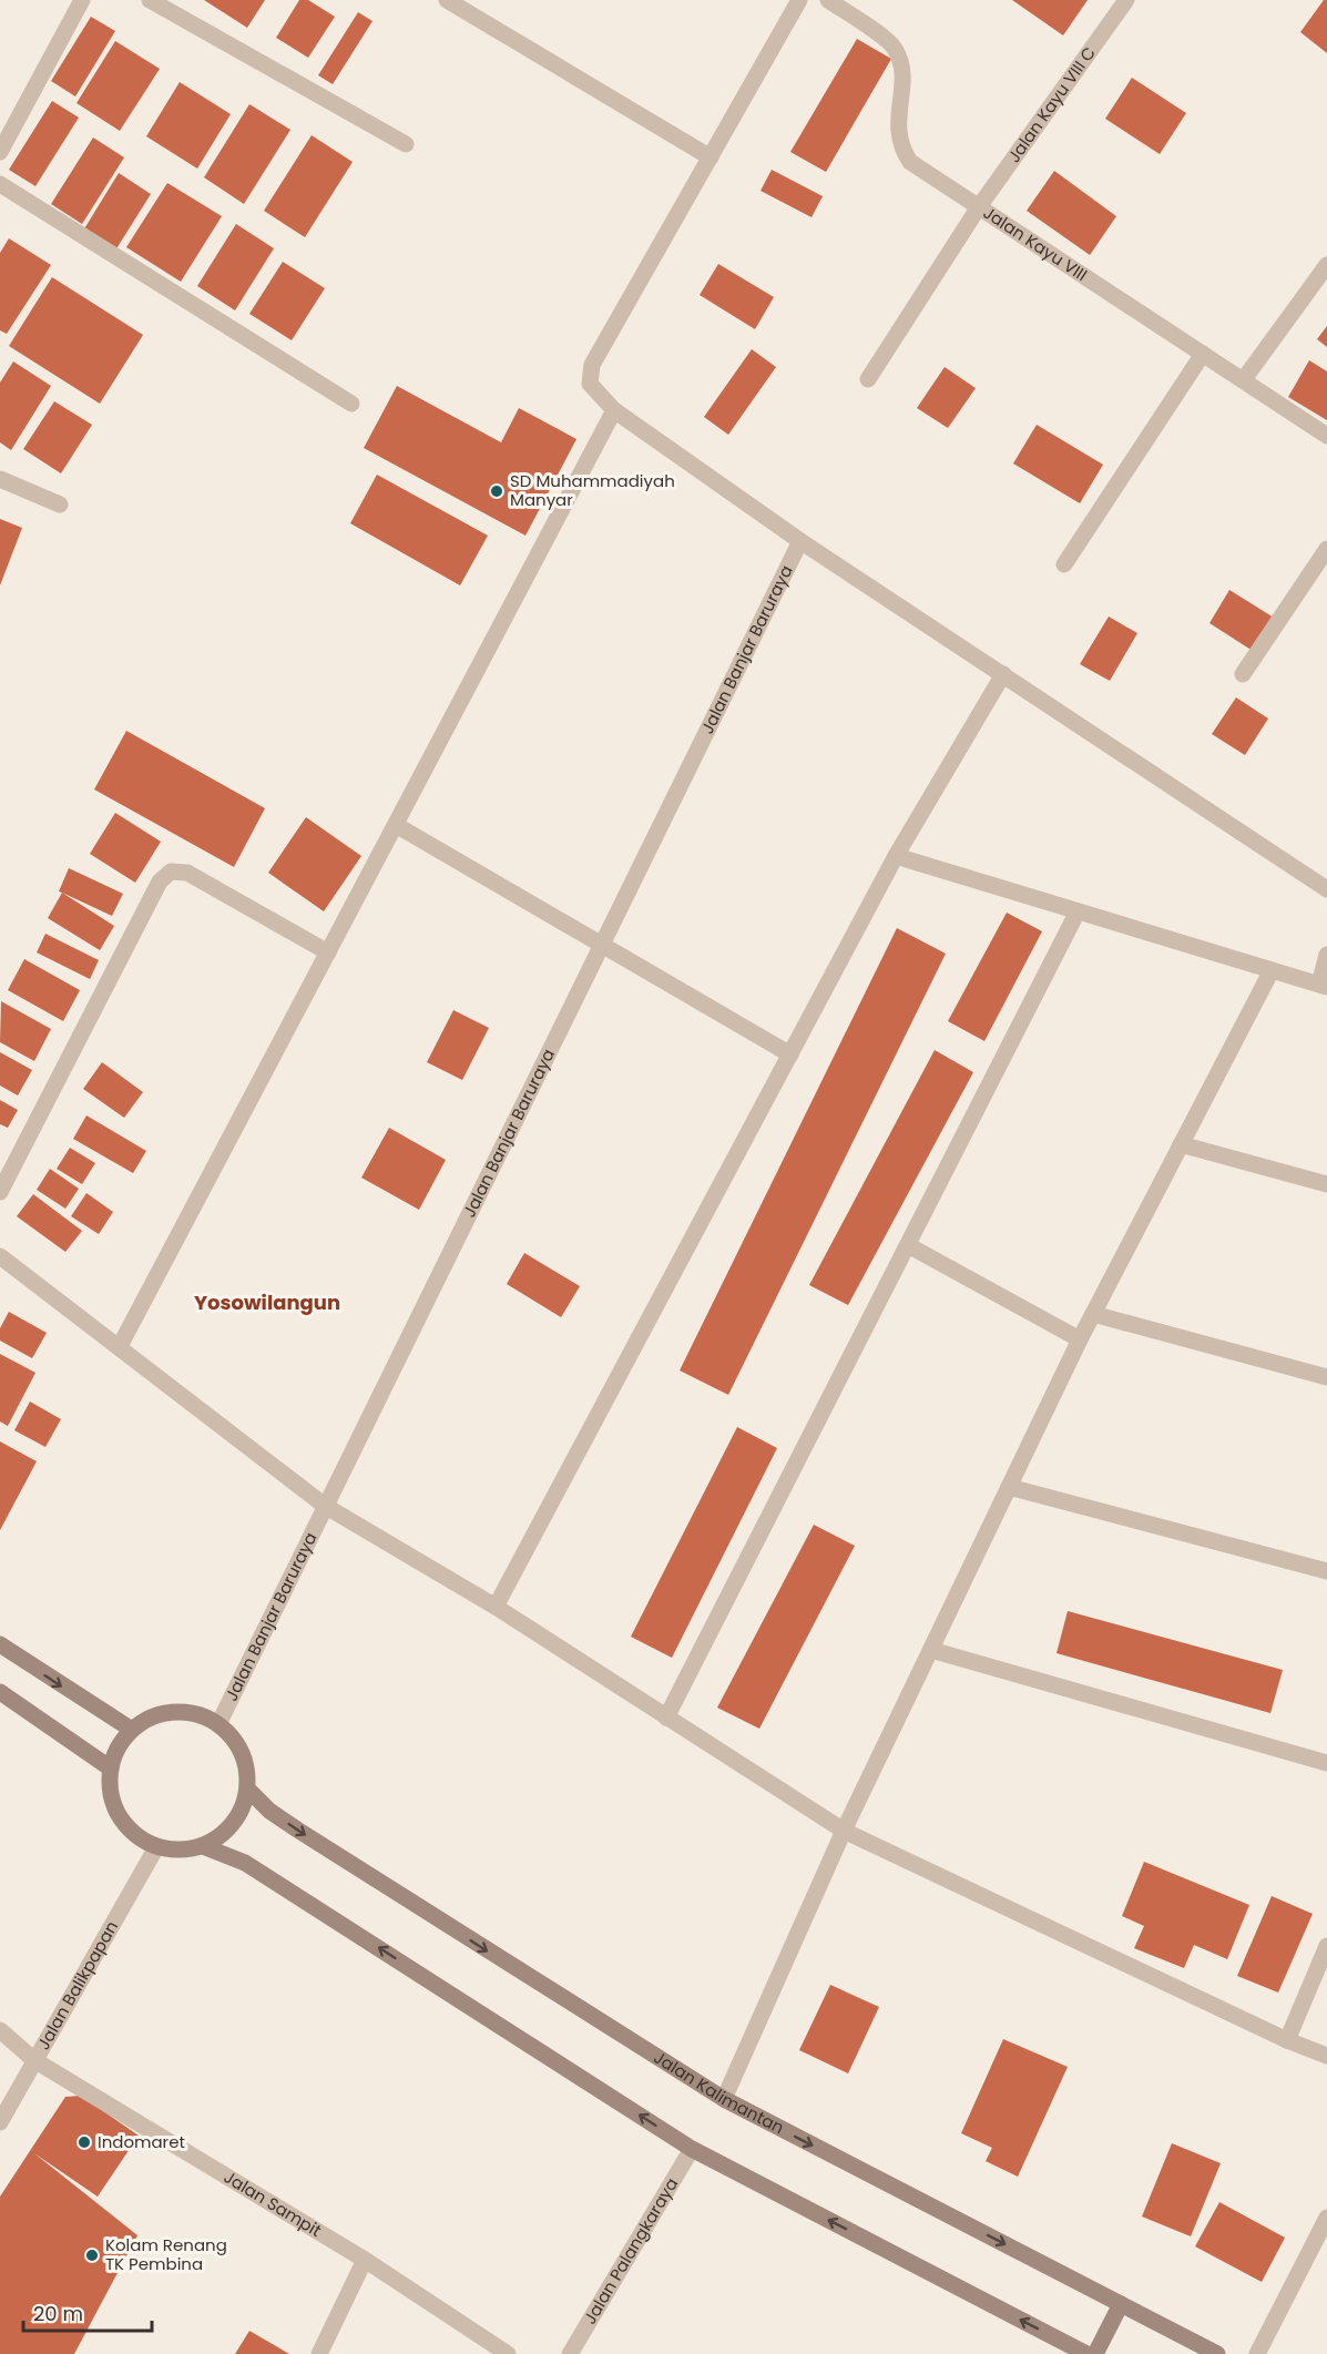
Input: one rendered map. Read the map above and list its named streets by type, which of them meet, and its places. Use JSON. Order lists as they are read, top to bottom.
{
  "streets": {
    "main road": ["Jalan Kalimantan"],
    "street": [
      "Jalan Kayu VIII C",
      "Jalan Kayu VIII",
      "Jalan Banjar Baruraya",
      "Jalan Balikpapan",
      "Jalan Sampit",
      "Jalan Palangkaraya"
    ]
  },
  "crossings": [
    ["Jalan Kayu VIII C", "Jalan Kayu VIII"],
    ["Jalan Banjar Baruraya", "Jalan Balikpapan"],
    ["Jalan Banjar Baruraya", "Jalan Kalimantan"],
    ["Jalan Balikpapan", "Jalan Kalimantan"],
    ["Jalan Balikpapan", "Jalan Sampit"]
  ],
  "districts": ["Yosowilangun"],
  "places": ["SD Muhammadiyah Manyar", "Indomaret", "Kolam Renang TK Pembina"],
  "scale_bar": "20 m"
}
